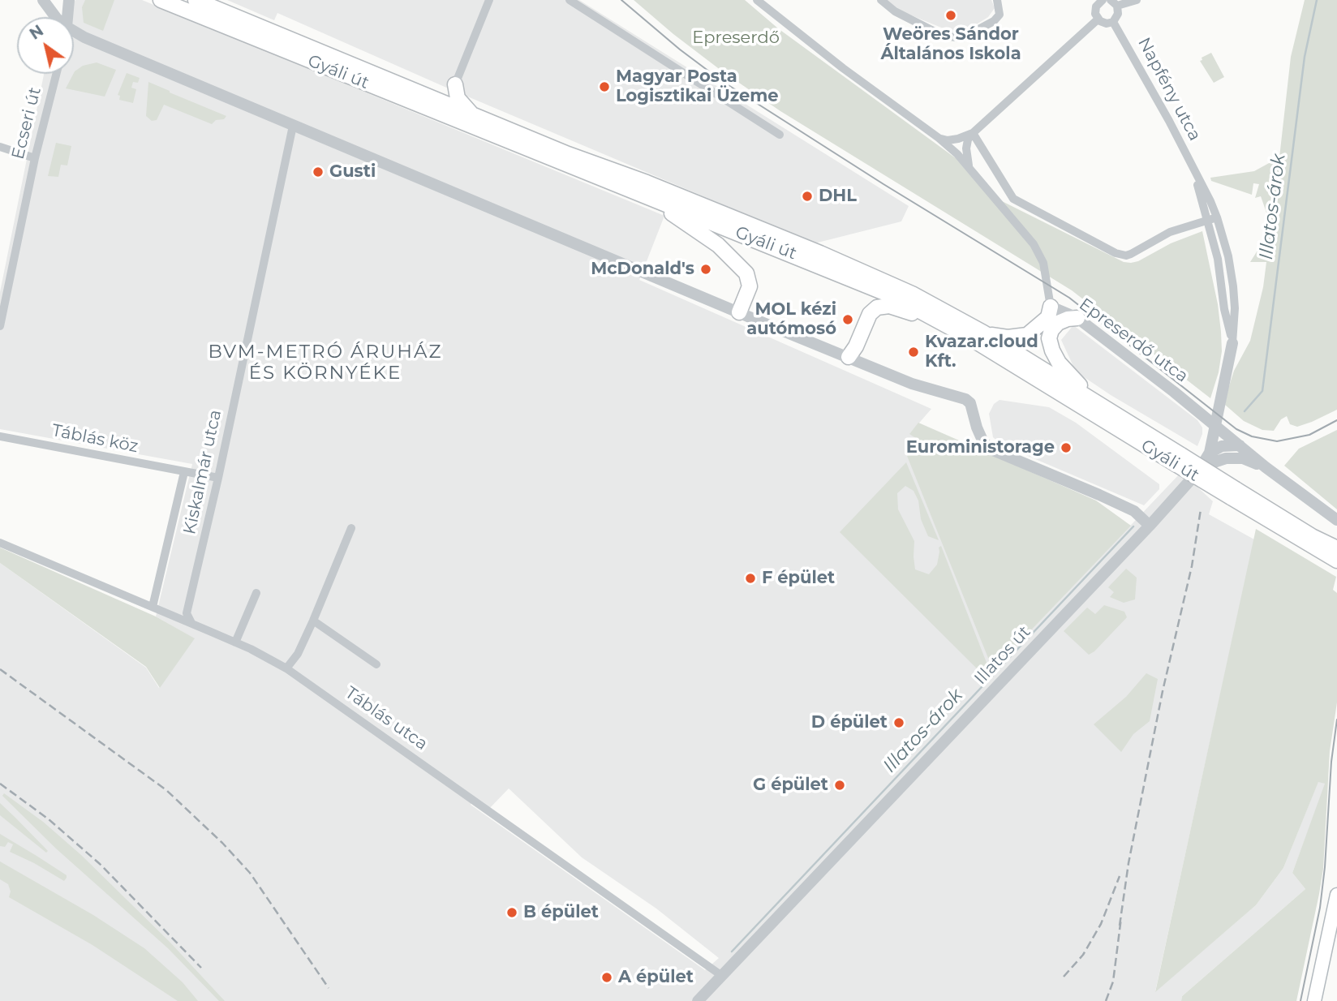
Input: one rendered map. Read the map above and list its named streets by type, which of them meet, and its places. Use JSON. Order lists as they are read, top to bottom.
{
  "streets": {
    "main road": ["Gyáli út"],
    "street": [
      "Napfény utca",
      "Ecseri út",
      "Epreserdő utca",
      "Táblás köz",
      "Kiskalmár utca",
      "Illatos út",
      "Táblás utca"
    ]
  },
  "crossings": [
    ["Napfény utca", "Illatos út"],
    ["Epreserdő utca", "Illatos út"],
    ["Táblás köz", "Kiskalmár utca"],
    ["Kiskalmár utca", "Táblás utca"],
    ["Illatos út", "Táblás utca"]
  ],
  "districts": ["BVM-METRÓ ÁRUHÁZ ÉS KÖRNYÉKE"],
  "water": ["Illatos-árok"],
  "parks": ["Epreserdő"],
  "places": [
    "Weöres Sándor Általános Iskola",
    "Magyar Posta Logisztikai Üzeme",
    "Gusti",
    "DHL",
    "McDonald's",
    "MOL kézi autómosó",
    "Kvazar.cloud Kft.",
    "Euroministorage",
    "F épület",
    "D épület",
    "G épület",
    "B épület",
    "A épület"
  ],
  "north": "top left"
}
